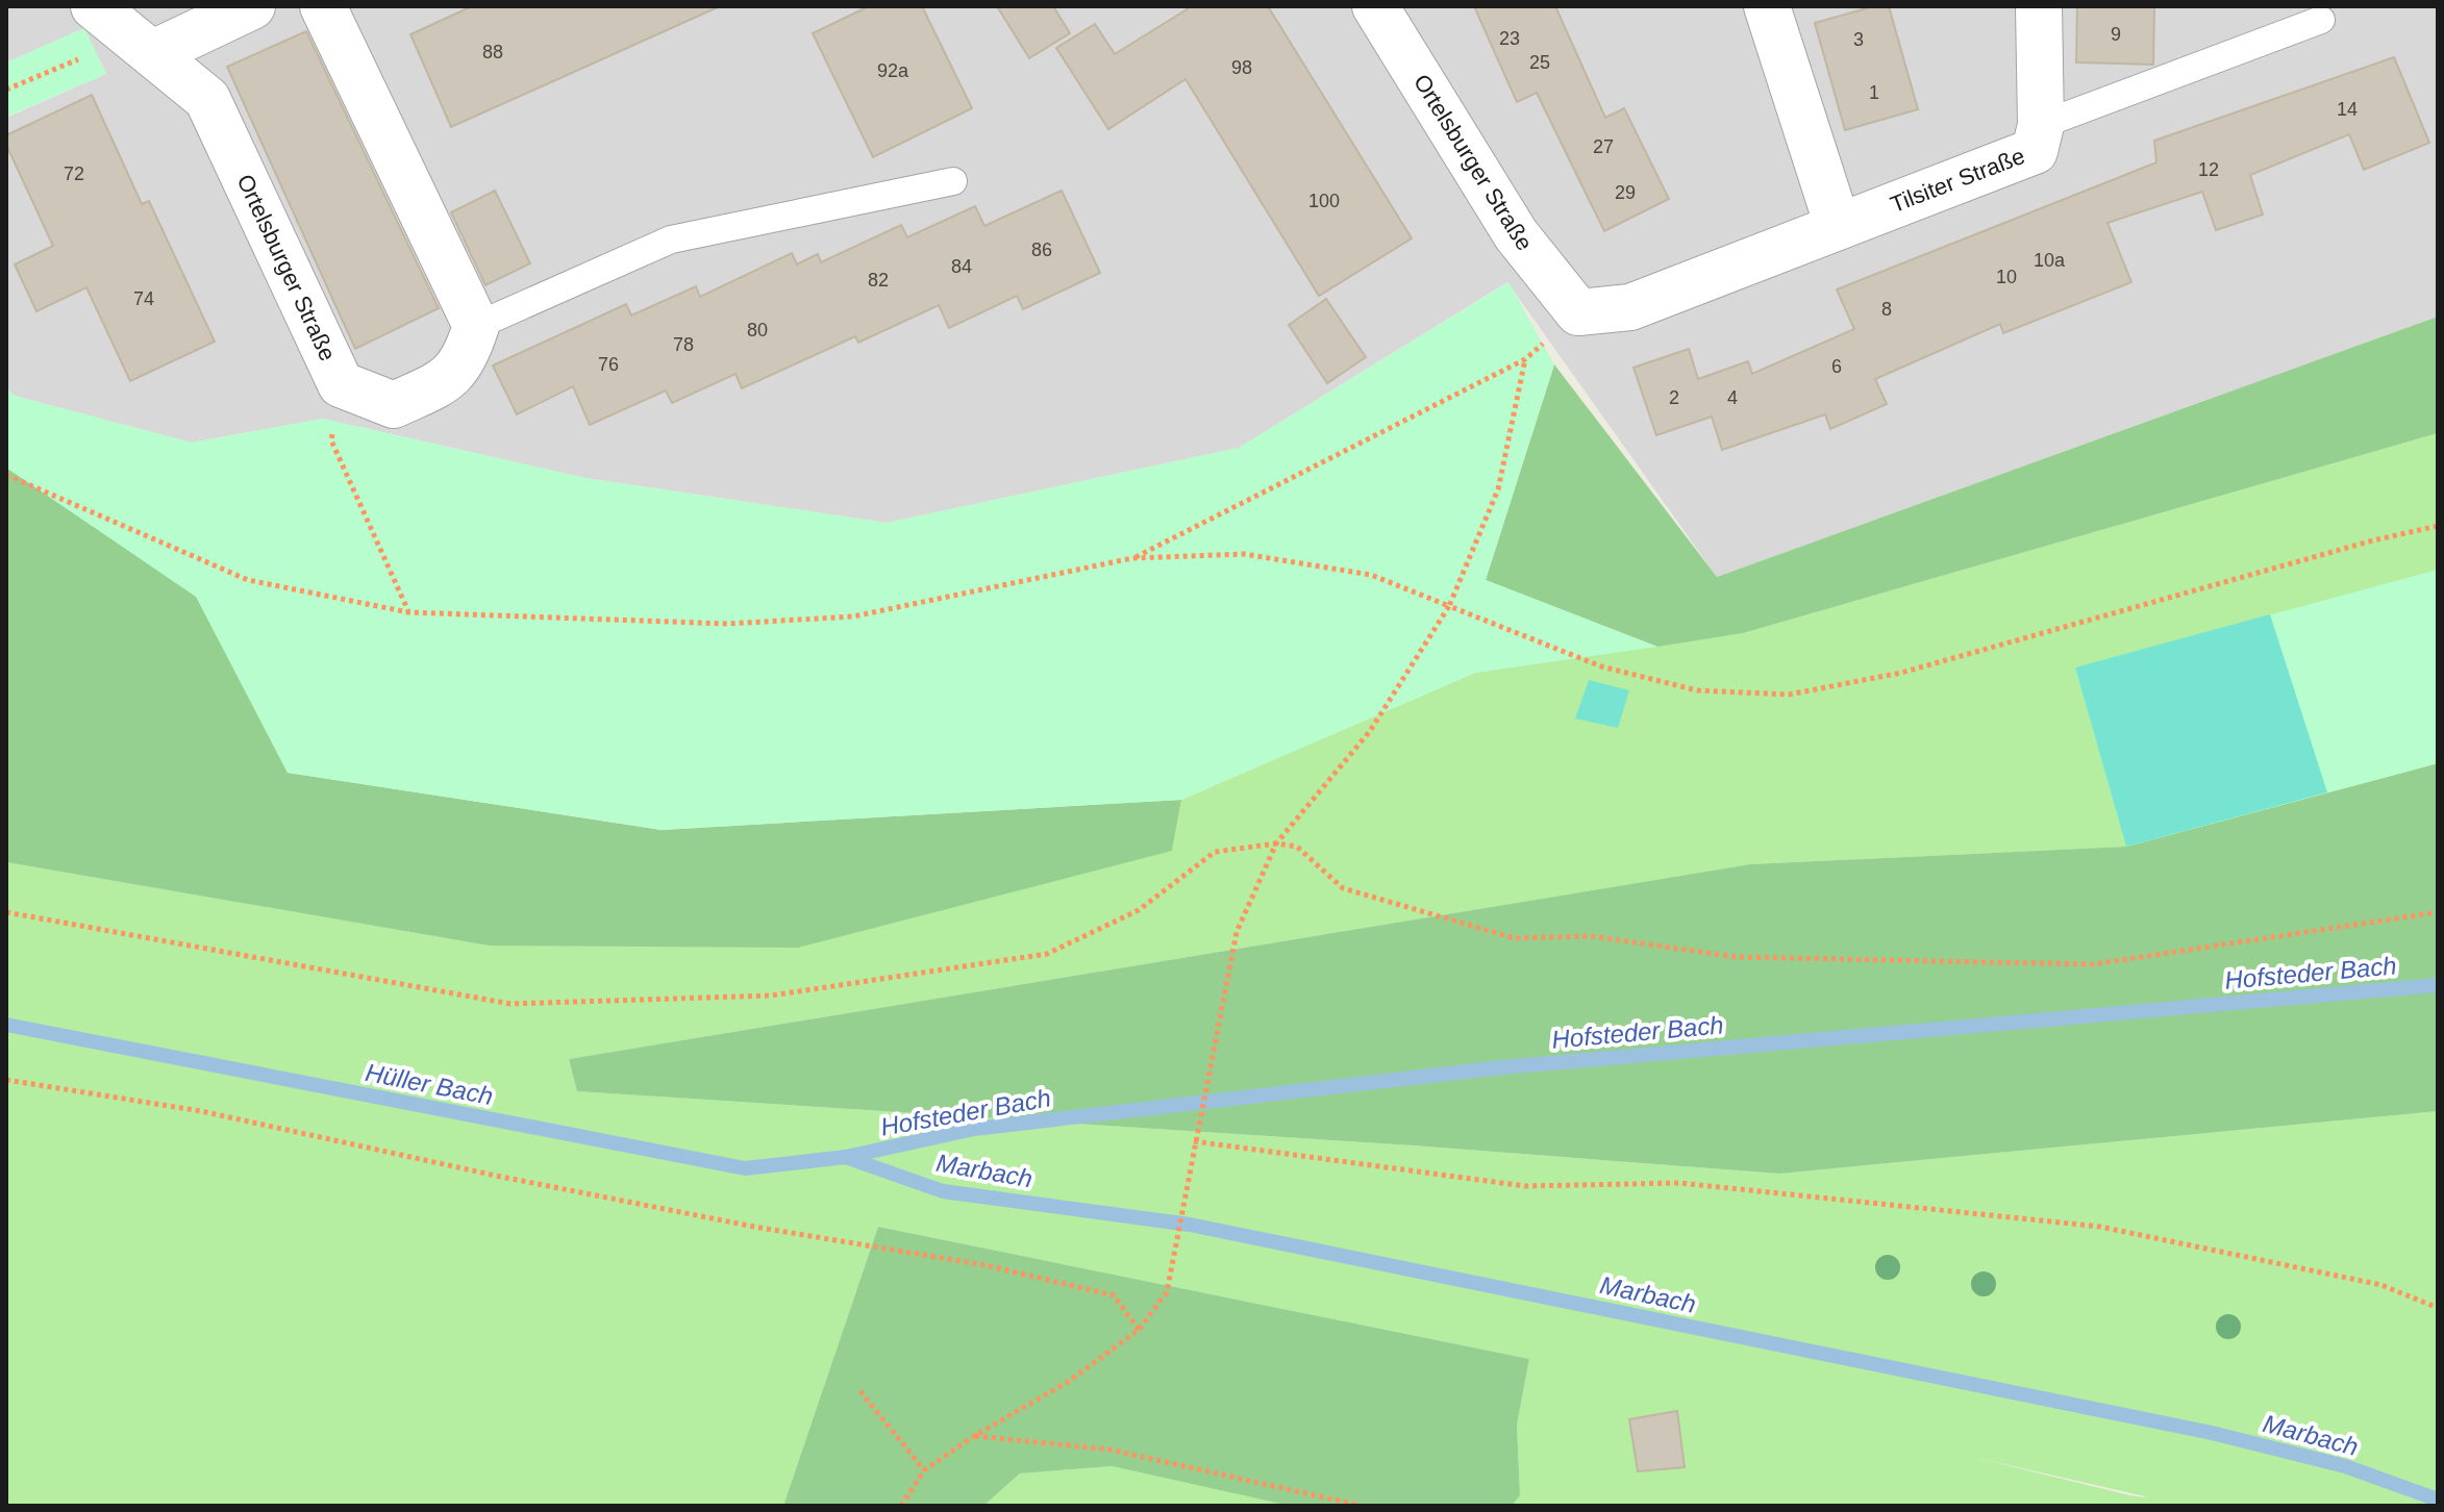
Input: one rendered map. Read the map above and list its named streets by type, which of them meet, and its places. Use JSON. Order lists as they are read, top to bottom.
{
  "streets": {
    "street": ["Ortelsburger Straße", "Tilsiter Straße"]
  },
  "crossings": [
    ["Ortelsburger Straße", "Tilsiter Straße"]
  ],
  "water": ["Hofsteder Bach", "Hüller Bach", "Marbach"],
  "house_numbers": [
    "9",
    "23",
    "3",
    "88",
    "25",
    "98",
    "92a",
    "1",
    "14",
    "27",
    "12",
    "72",
    "29",
    "100",
    "86",
    "10a",
    "84",
    "10",
    "82",
    "74",
    "8",
    "80",
    "78",
    "76",
    "6",
    "2",
    "4"
  ]
}
